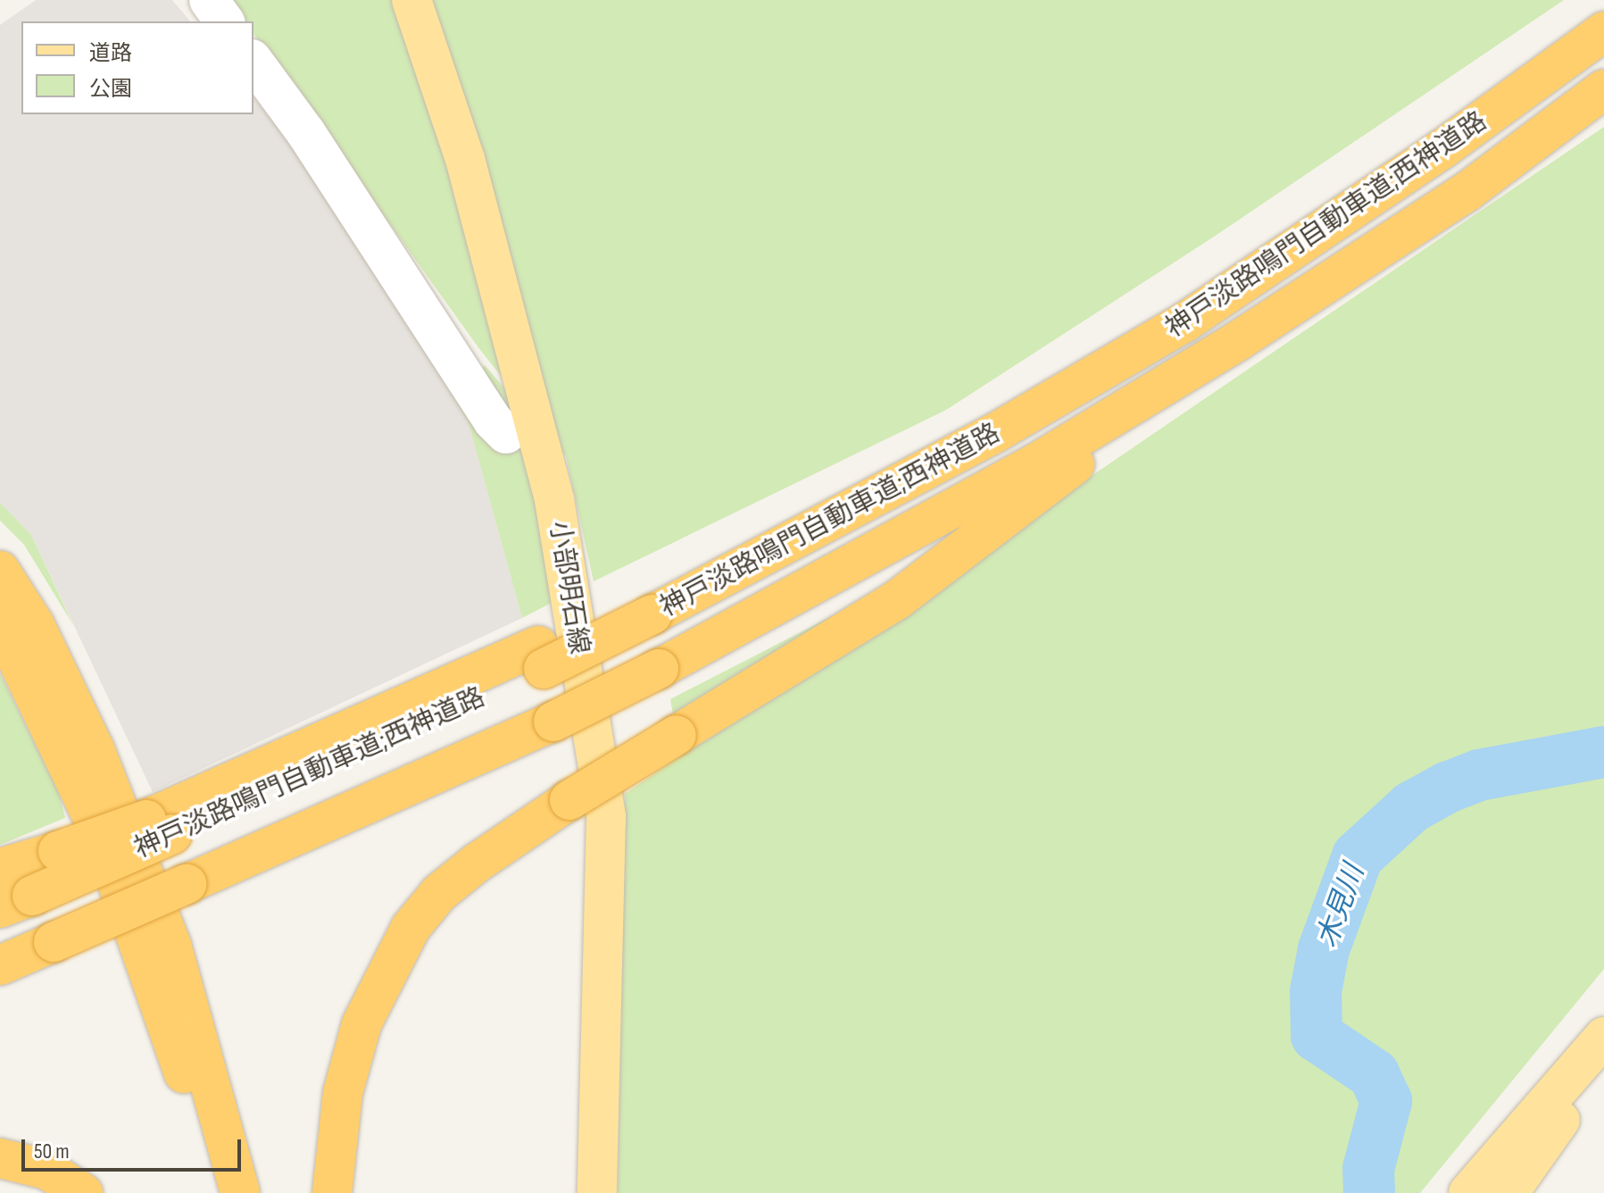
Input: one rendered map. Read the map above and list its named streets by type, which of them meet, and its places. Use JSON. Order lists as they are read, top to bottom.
{
  "streets": {
    "highway": ["神戸淡路鳴門自動車道;西神道路"],
    "main road": ["小部明石線"]
  },
  "water": ["木見川"],
  "legend": ["道路", "公園"],
  "scale_bar": "50 m"
}
